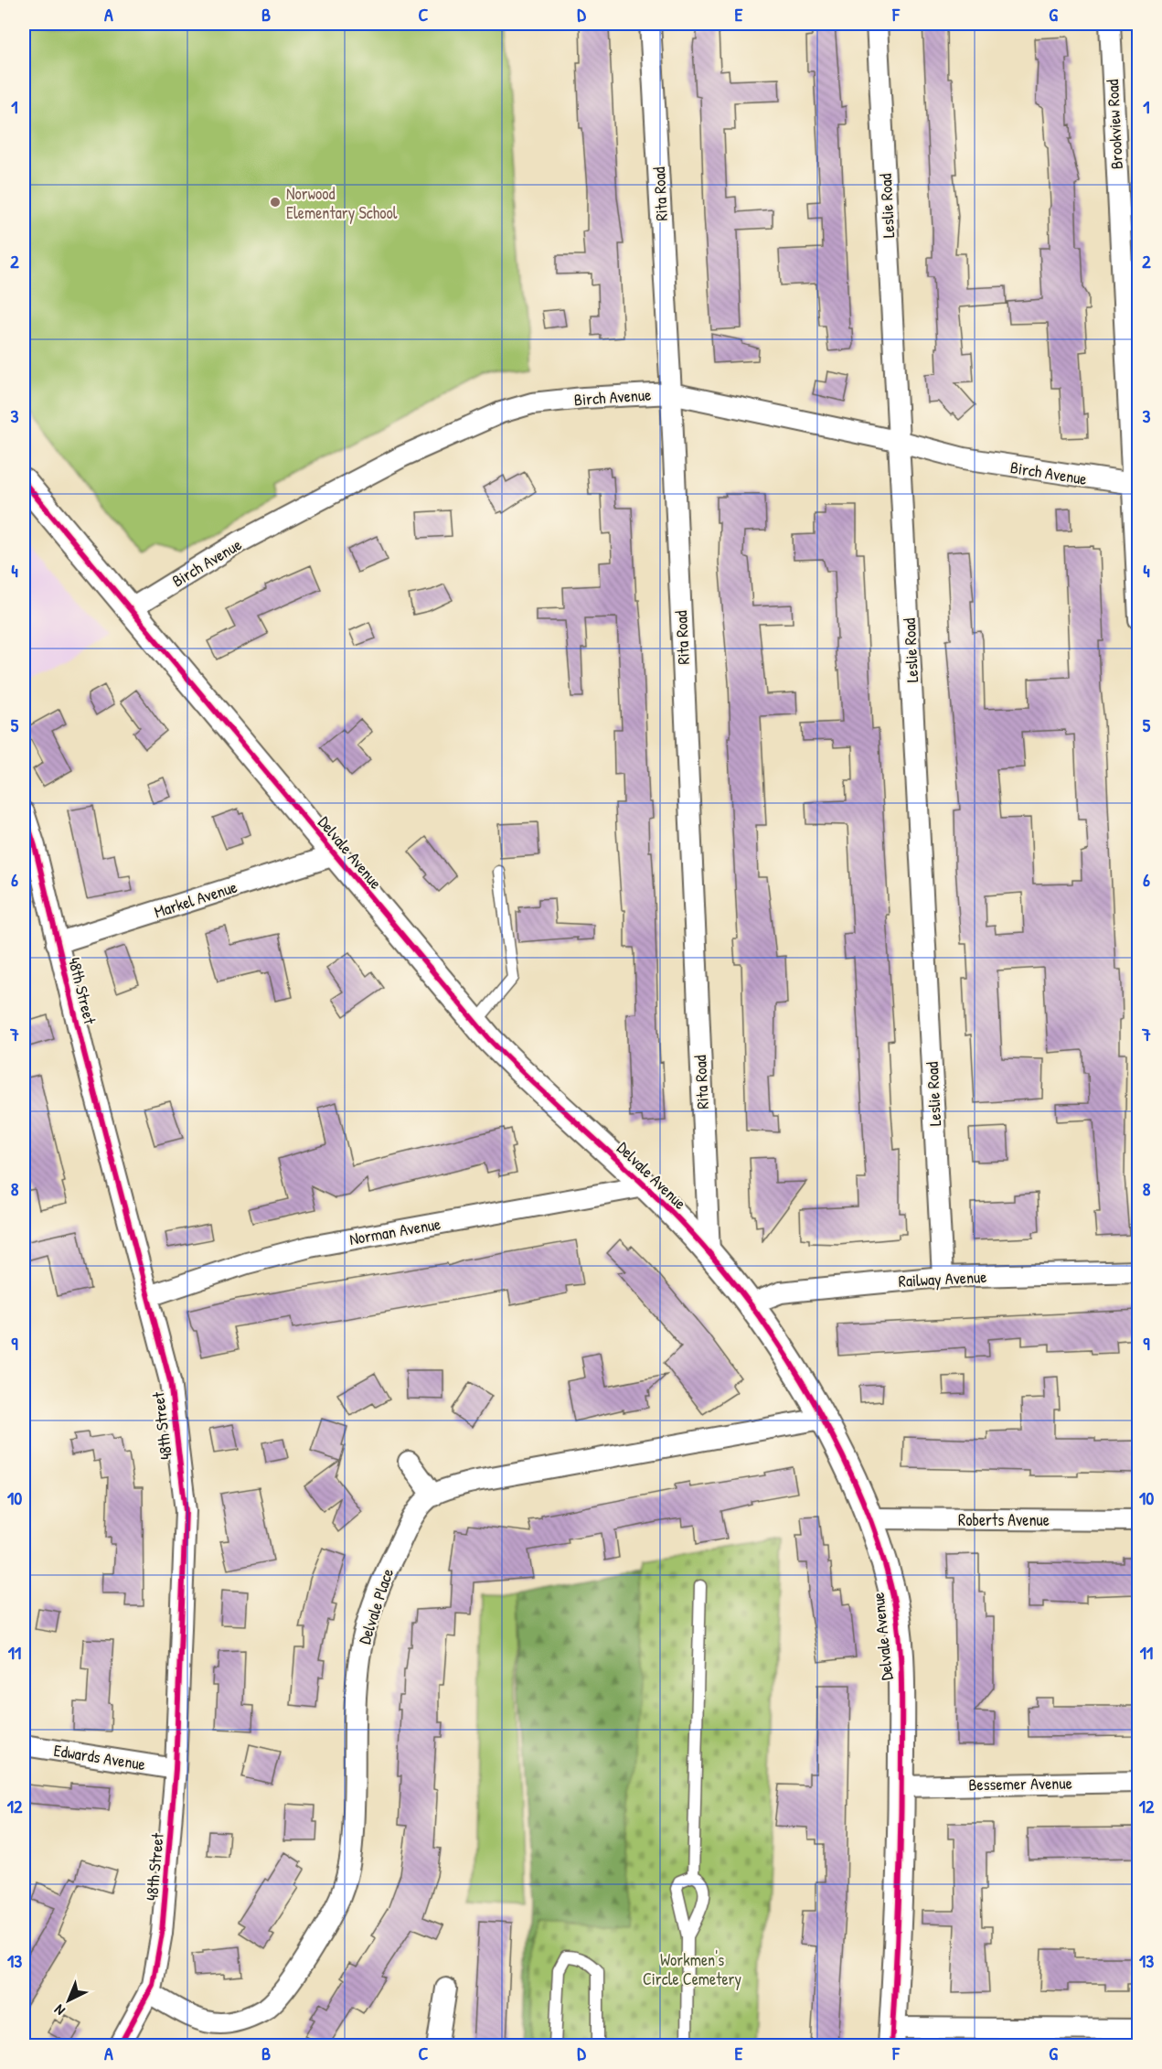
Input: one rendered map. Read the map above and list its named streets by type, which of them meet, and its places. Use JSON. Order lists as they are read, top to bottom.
{
  "streets": {
    "street": [
      "Brookview Road",
      "Rita Road",
      "Leslie Road",
      "Birch Avenue",
      "Delvale Avenue",
      "Markel Avenue",
      "48th Street",
      "Norman Avenue",
      "Railway Avenue",
      "Roberts Avenue",
      "Delvale Place",
      "Edwards Avenue",
      "Bessemer Avenue"
    ]
  },
  "crossings": [
    ["Brookview Road", "Birch Avenue"],
    ["Rita Road", "Birch Avenue"],
    ["Rita Road", "Delvale Avenue"],
    ["Leslie Road", "Birch Avenue"],
    ["Leslie Road", "Railway Avenue"],
    ["Birch Avenue", "Delvale Avenue"],
    ["Delvale Avenue", "Markel Avenue"],
    ["Delvale Avenue", "Norman Avenue"],
    ["Delvale Avenue", "Railway Avenue"],
    ["Delvale Avenue", "Roberts Avenue"],
    ["Delvale Avenue", "Delvale Place"],
    ["Delvale Avenue", "Bessemer Avenue"],
    ["Markel Avenue", "48th Street"],
    ["48th Street", "Norman Avenue"],
    ["48th Street", "Delvale Place"],
    ["48th Street", "Edwards Avenue"]
  ],
  "parks": ["Workmen's Circle Cemetery"],
  "places": ["Norwood Elementary School"],
  "north": "bottom left",
  "grid": {
    "columns": [
      "A",
      "B",
      "C",
      "D",
      "E",
      "F",
      "G"
    ],
    "rows": [
      "1",
      "2",
      "3",
      "4",
      "5",
      "6",
      "7",
      "8",
      "9",
      "10",
      "11",
      "12",
      "13"
    ]
  }
}
